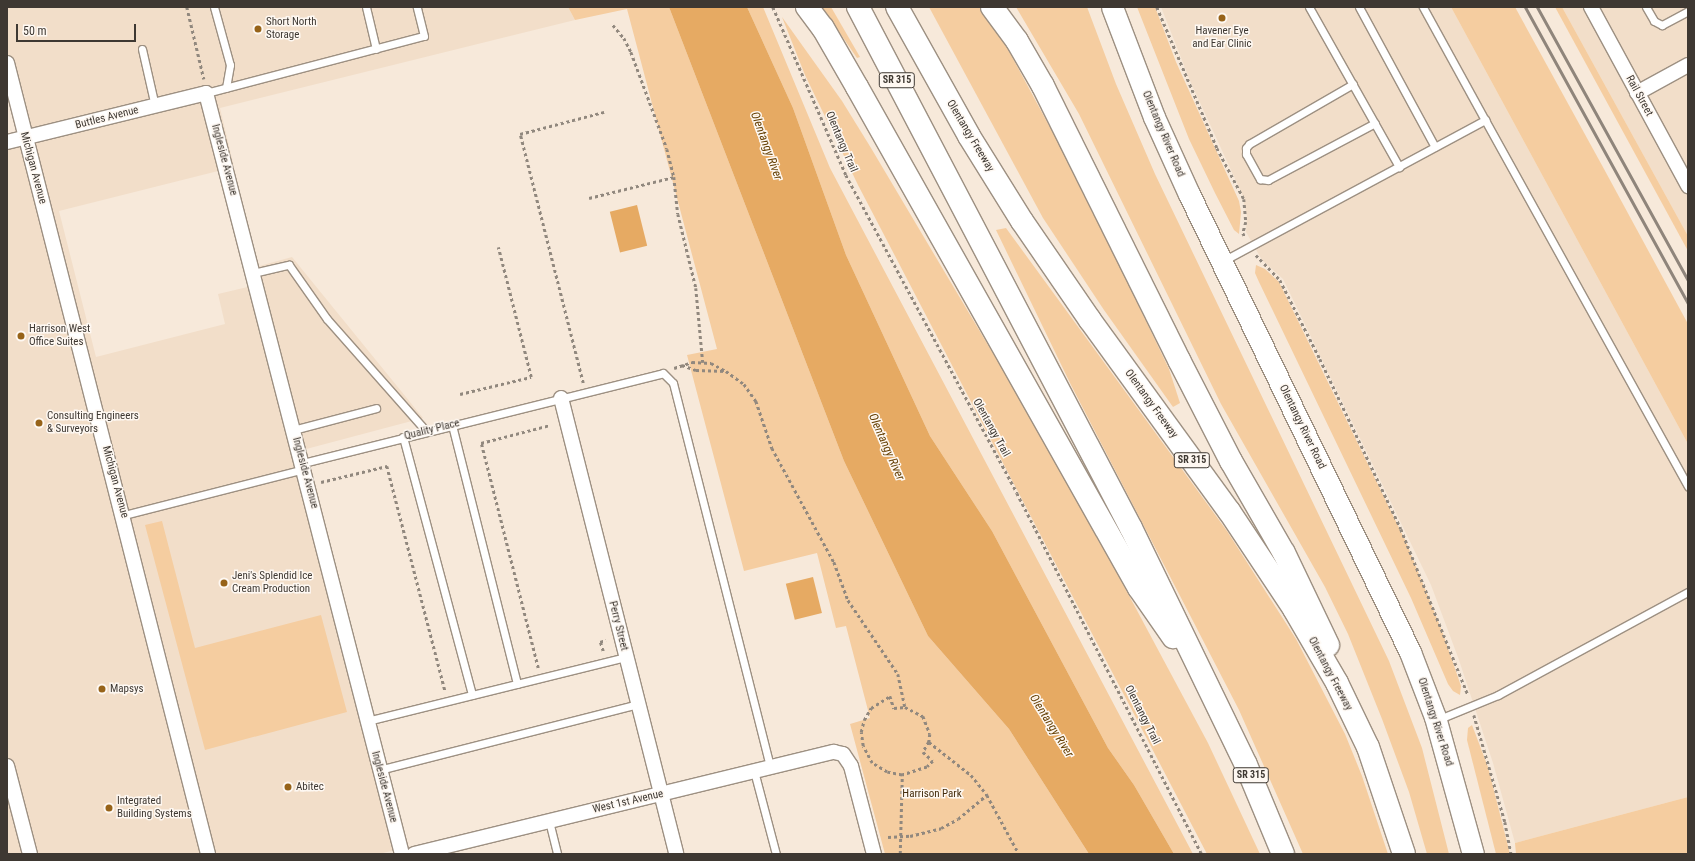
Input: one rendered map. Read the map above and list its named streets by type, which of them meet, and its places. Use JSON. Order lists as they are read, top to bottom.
{
  "streets": {
    "highway": ["SR 315", "Olentangy Freeway"],
    "main road": ["Olentangy River Road"],
    "street": [
      "Rail Street",
      "Buttles Avenue",
      "Ingleside Avenue",
      "Michigan Avenue",
      "Perry Street",
      "West 1st Avenue"
    ],
    "lane": ["Quality Place"],
    "path": ["Olentangy Trail"]
  },
  "crossings": [
    ["Buttles Avenue", "Ingleside Avenue"],
    ["Buttles Avenue", "Michigan Avenue"],
    ["Ingleside Avenue", "Quality Place"],
    ["Michigan Avenue", "Quality Place"],
    ["Quality Place", "Perry Street"],
    ["Perry Street", "West 1st Avenue"]
  ],
  "water": ["Olentangy River"],
  "parks": ["Harrison Park"],
  "places": [
    "Havener Eye and Ear Clinic",
    "Short North Storage",
    "Harrison West Office Suites",
    "Consulting Engineers & Surveyors",
    "Jeni's Splendid Ice Cream Production",
    "Mapsys",
    "Abitec",
    "Integrated Building Systems"
  ],
  "scale_bar": "50 m"
}
